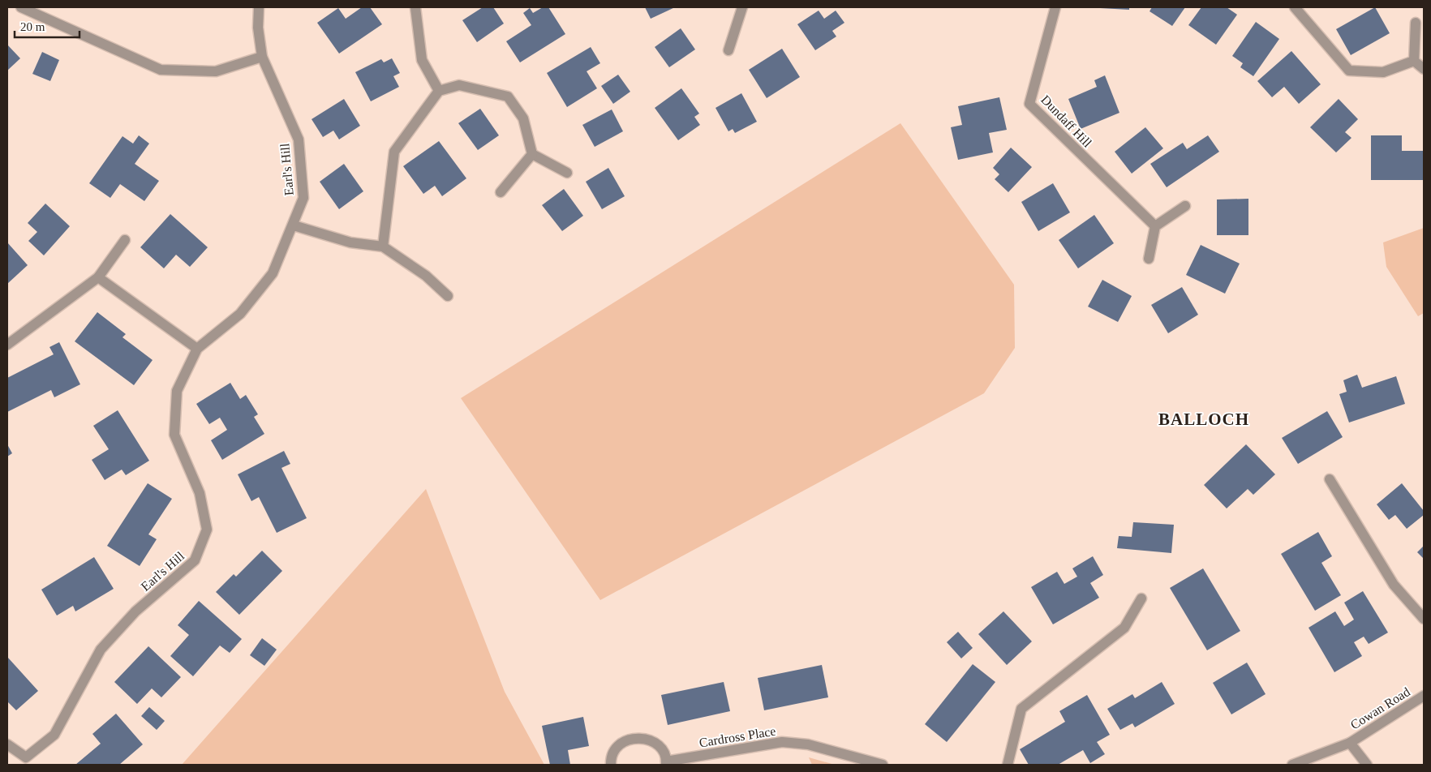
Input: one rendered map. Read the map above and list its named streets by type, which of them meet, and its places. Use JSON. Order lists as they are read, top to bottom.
{
  "streets": {
    "street": [
      "Dundaff Hill",
      "Earl's Hill",
      "Cowan Road",
      "Cardross Place"
    ]
  },
  "districts": ["BALLOCH"],
  "scale_bar": "20 m"
}
